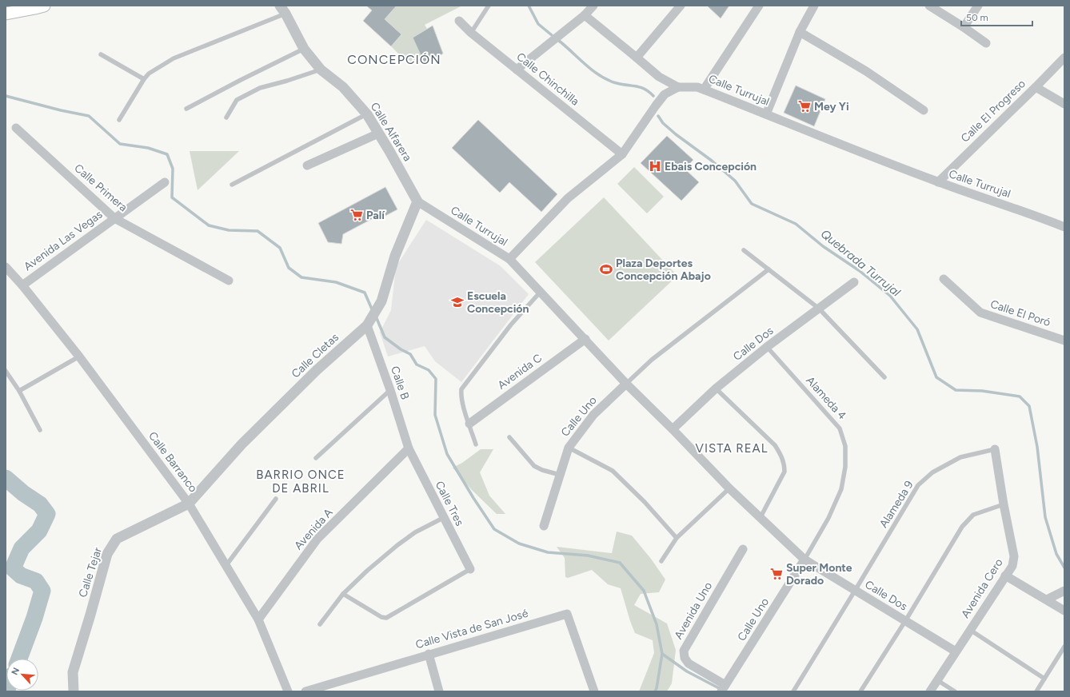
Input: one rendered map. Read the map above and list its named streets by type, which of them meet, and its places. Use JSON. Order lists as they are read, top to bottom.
{
  "streets": {
    "street": [
      "Calle Chinchilla",
      "Calle Turrujal",
      "Calle El Progreso",
      "Calle Alfarera",
      "Calle Primera",
      "Avenida Las Vegas",
      "Calle El Poró",
      "Calle Dos",
      "Calle Cletas",
      "Avenida C",
      "Calle B",
      "Calle Uno",
      "Calle Barranco",
      "Calle Tres",
      "Avenida A",
      "Calle Tejar",
      "Avenida Cero",
      "Avenida Uno",
      "Calle Vista de San José"
    ],
    "lane": ["Alameda 4", "Alameda 9"]
  },
  "crossings": [
    ["Calle Chinchilla", "Calle Turrujal"],
    ["Calle Turrujal", "Calle El Progreso"],
    ["Calle Turrujal", "Calle Alfarera"],
    ["Calle Turrujal", "Calle Dos"],
    ["Calle Turrujal", "Calle Cletas"],
    ["Calle Alfarera", "Calle Cletas"],
    ["Calle Primera", "Avenida Las Vegas"],
    ["Avenida Las Vegas", "Calle Barranco"],
    ["Calle Dos", "Avenida C"],
    ["Calle Dos", "Alameda 4"],
    ["Calle Dos", "Calle Uno"],
    ["Calle Dos", "Alameda 9"],
    ["Calle Dos", "Avenida Cero"],
    ["Calle Cletas", "Calle B"],
    ["Calle Cletas", "Calle Barranco"],
    ["Calle Cletas", "Calle Tejar"],
    ["Calle B", "Calle Tres"],
    ["Calle B", "Avenida A"],
    ["Alameda 4", "Calle Uno"],
    ["Calle Uno", "Avenida Uno"],
    ["Calle Barranco", "Avenida A"],
    ["Calle Barranco", "Calle Tejar"],
    ["Calle Tres", "Avenida A"],
    ["Alameda 9", "Avenida Cero"]
  ],
  "districts": ["CONCEPCIÓN", "VISTA REAL", "BARRIO ONCE DE ABRIL"],
  "water": ["Quebrada Turrujal"],
  "places": {
    "supermarket": ["Mey Yi", "Palí", "Super Monte Dorado"],
    "hospital": ["Ebais Concepción"],
    "sports": ["Plaza Deportes Concepción Abajo"],
    "school or university": ["Escuela Concepción"]
  },
  "scale_bar": "50 m",
  "north": "top left"
}
